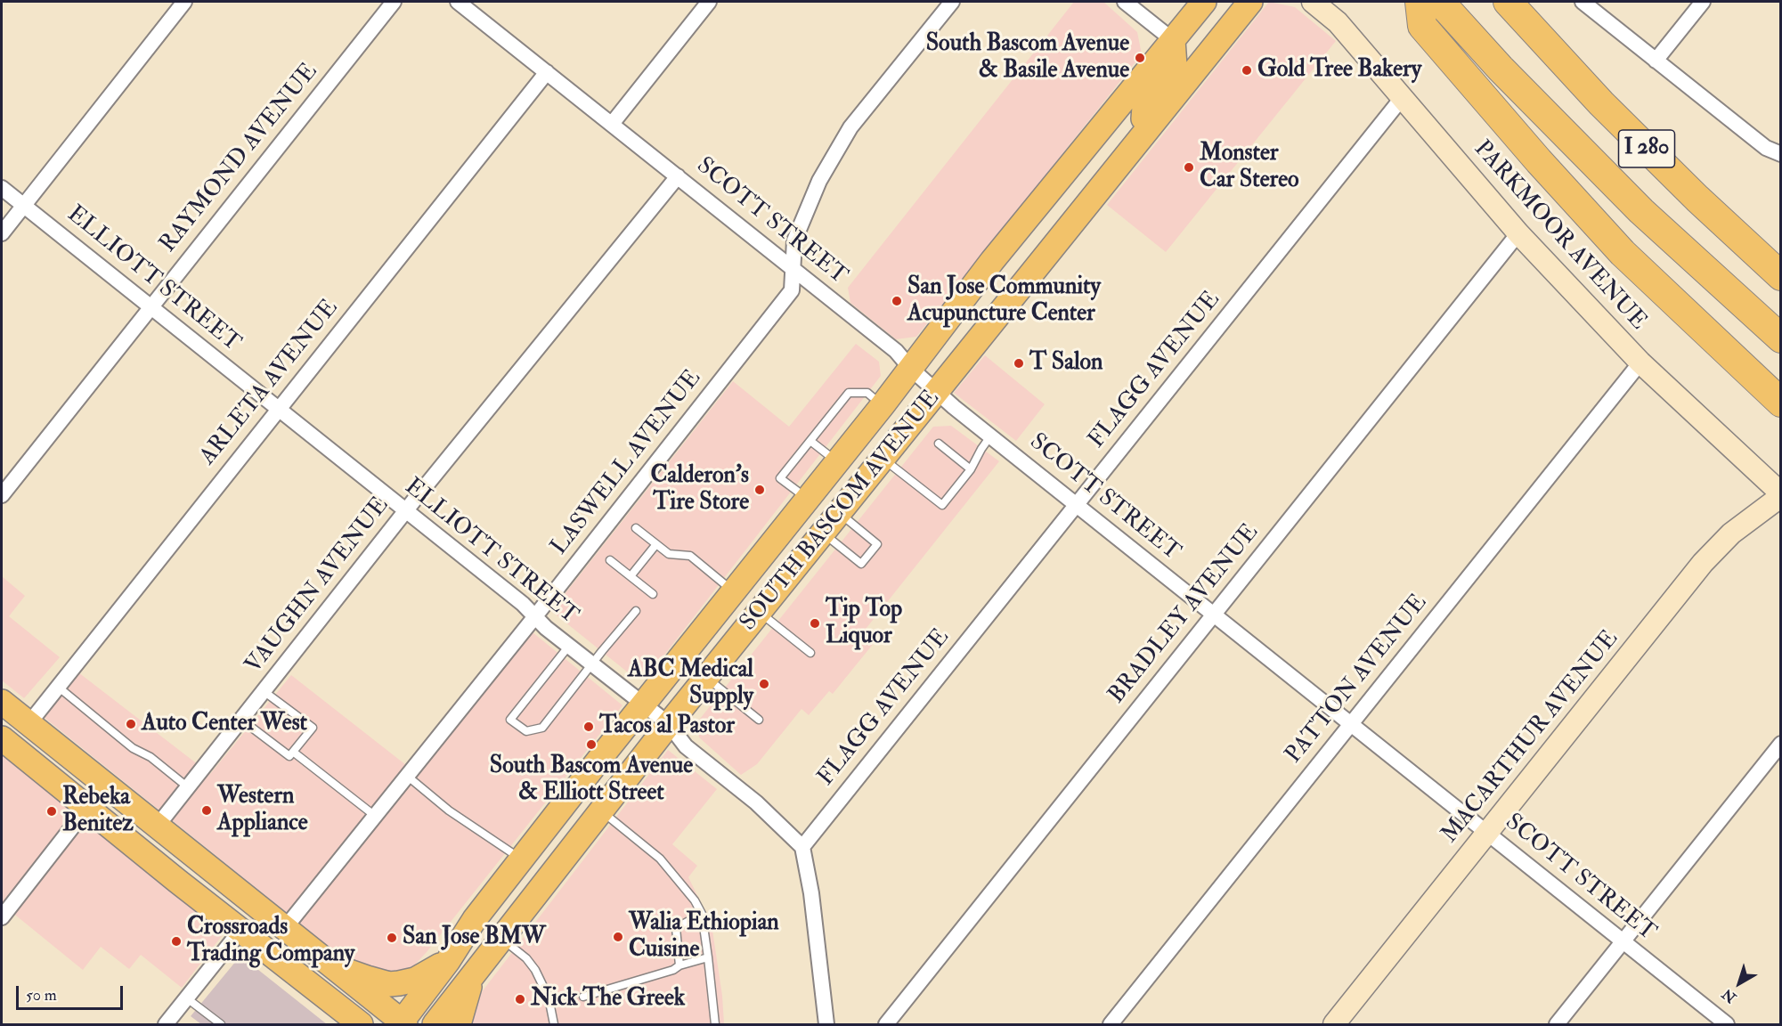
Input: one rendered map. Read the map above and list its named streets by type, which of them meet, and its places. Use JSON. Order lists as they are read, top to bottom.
{
  "streets": {
    "highway": ["I 280"],
    "main road": ["SOUTH BASCOM AVENUE"],
    "street": [
      "RAYMOND AVENUE",
      "SCOTT STREET",
      "PARKMOOR AVENUE",
      "ELLIOTT STREET",
      "FLAGG AVENUE",
      "ARLETA AVENUE",
      "LASWELL AVENUE",
      "VAUGHN AVENUE",
      "BRADLEY AVENUE",
      "PATTON AVENUE",
      "MACARTHUR AVENUE"
    ]
  },
  "crossings": [
    ["RAYMOND AVENUE", "ELLIOTT STREET"],
    ["SCOTT STREET", "FLAGG AVENUE"],
    ["SCOTT STREET", "ARLETA AVENUE"],
    ["SCOTT STREET", "LASWELL AVENUE"],
    ["SCOTT STREET", "SOUTH BASCOM AVENUE"],
    ["SCOTT STREET", "VAUGHN AVENUE"],
    ["SCOTT STREET", "BRADLEY AVENUE"],
    ["SCOTT STREET", "PATTON AVENUE"],
    ["SCOTT STREET", "MACARTHUR AVENUE"],
    ["PARKMOOR AVENUE", "FLAGG AVENUE"],
    ["PARKMOOR AVENUE", "BRADLEY AVENUE"],
    ["PARKMOOR AVENUE", "PATTON AVENUE"],
    ["PARKMOOR AVENUE", "MACARTHUR AVENUE"],
    ["ELLIOTT STREET", "FLAGG AVENUE"],
    ["ELLIOTT STREET", "ARLETA AVENUE"],
    ["ELLIOTT STREET", "LASWELL AVENUE"],
    ["ELLIOTT STREET", "SOUTH BASCOM AVENUE"],
    ["ELLIOTT STREET", "VAUGHN AVENUE"]
  ],
  "places": [
    "South Bascom Avenue & Basile Avenue",
    "Gold Tree Bakery",
    "Monster Car Stereo",
    "San Jose Community Acupuncture Center",
    "T Salon",
    "Calderon's Tire Store",
    "Tip Top Liquor",
    "ABC Medical Supply",
    "Auto Center West",
    "Tacos al Pastor",
    "South Bascom Avenue & Elliott Street",
    "Western Appliance",
    "Rebeka Benitez",
    "Walia Ethiopian Cuisine",
    "San Jose BMW",
    "Crossroads Trading Company",
    "Nick The Greek"
  ],
  "scale_bar": "50 m",
  "north": "bottom left"
}
